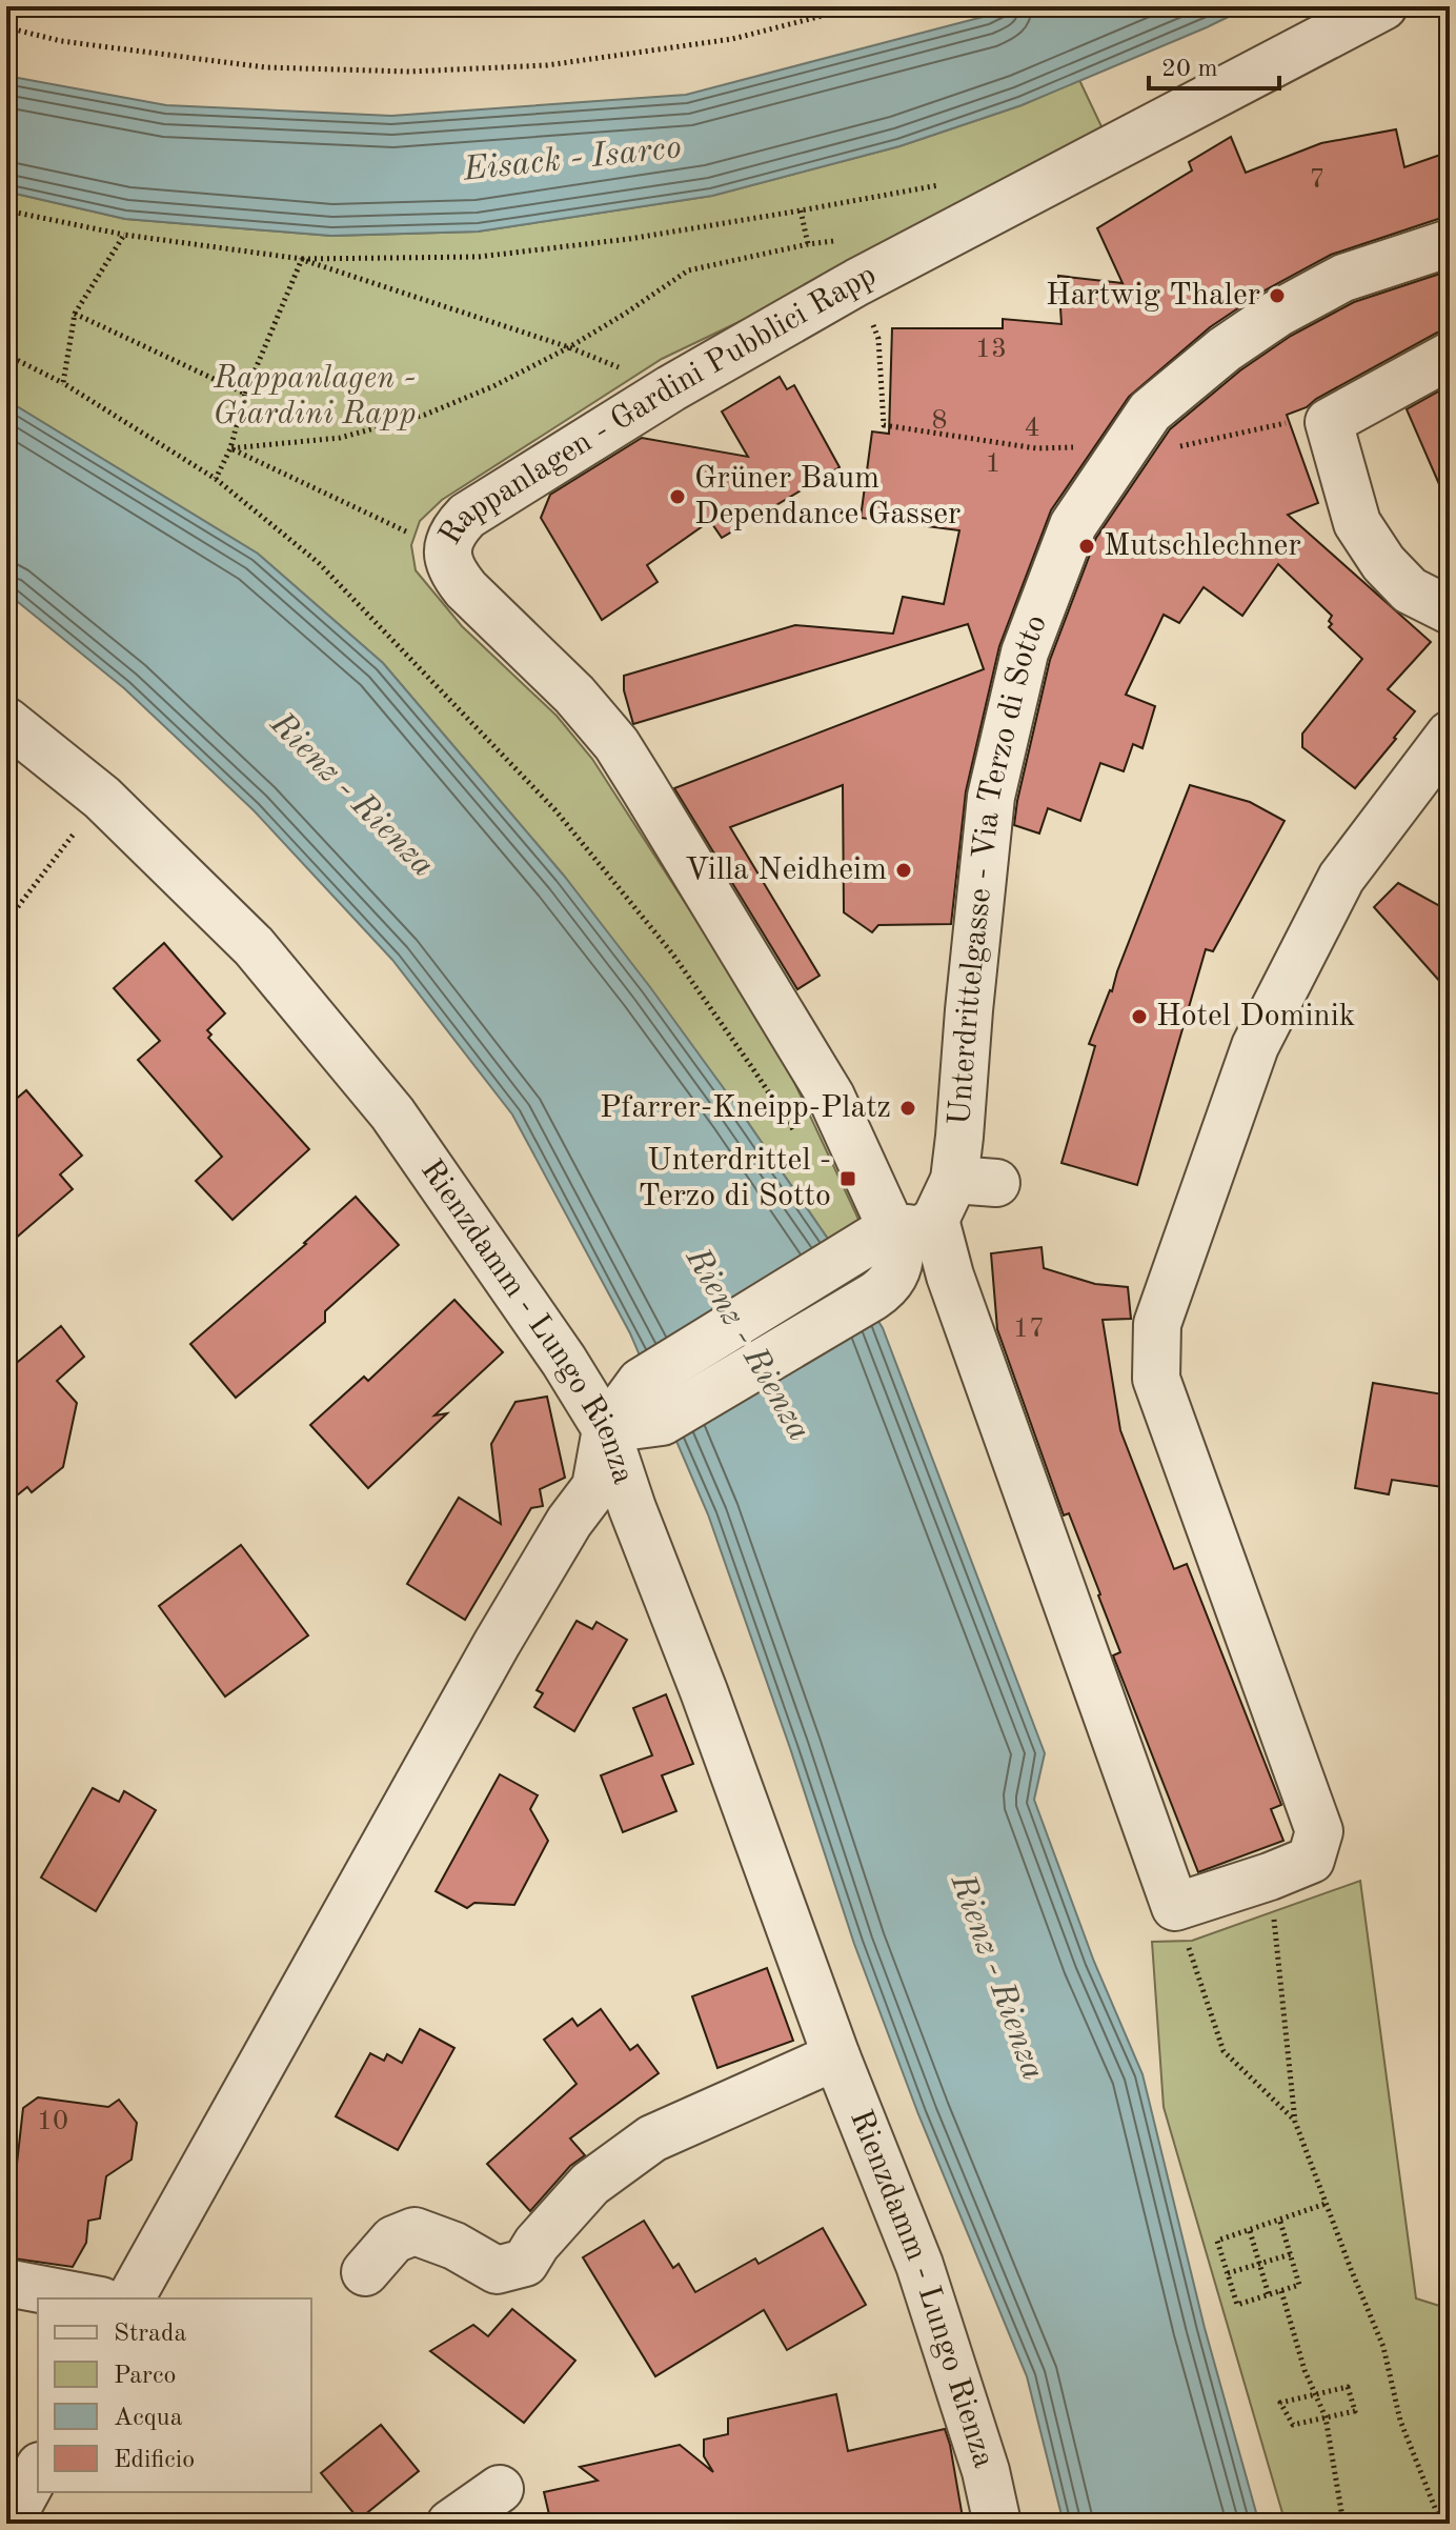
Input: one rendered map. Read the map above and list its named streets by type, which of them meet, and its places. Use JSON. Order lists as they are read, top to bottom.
{
  "streets": {
    "street": ["Rappanlagen - Gardini Pubblici Rapp", "Unterdrittelgasse - Via Terzo di Sotto", "Rienzdamm - Lungo Rienza"]
  },
  "crossings": [
    ["Rappanlagen - Gardini Pubblici Rapp", "Unterdrittelgasse - Via Terzo di Sotto"]
  ],
  "water": ["Eisack - Isarco", "Rienz - Rienza"],
  "parks": ["Rappanlagen - Giardini Rapp"],
  "places": {
    "other": [
      "Hartwig Thaler",
      "Grüner Baum Dependance Gasser",
      "Mutschlechner",
      "Villa Neidheim",
      "Hotel Dominik",
      "Pfarrer-Kneipp-Platz"
    ],
    "transit": ["Unterdrittel - Terzo di Sotto"]
  },
  "house_numbers": [
    "7",
    "13",
    "8",
    "4",
    "1",
    "17",
    "10"
  ],
  "legend": [
    "Strada",
    "Parco",
    "Acqua",
    "Edificio"
  ],
  "scale_bar": "20 m"
}
